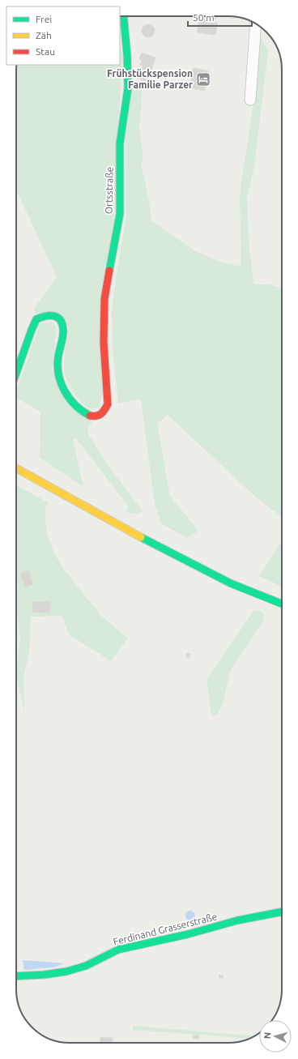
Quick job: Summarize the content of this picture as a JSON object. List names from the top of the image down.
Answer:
{
  "streets": {
    "street": ["Ortsstraße", "Ferdinand Grasserstraße"]
  },
  "places": {
    "hotel": ["Frühstückspension Familie Parzer"]
  },
  "legend": ["Frei", "Zäh", "Stau"],
  "scale_bar": "50 m",
  "north": "left"
}
